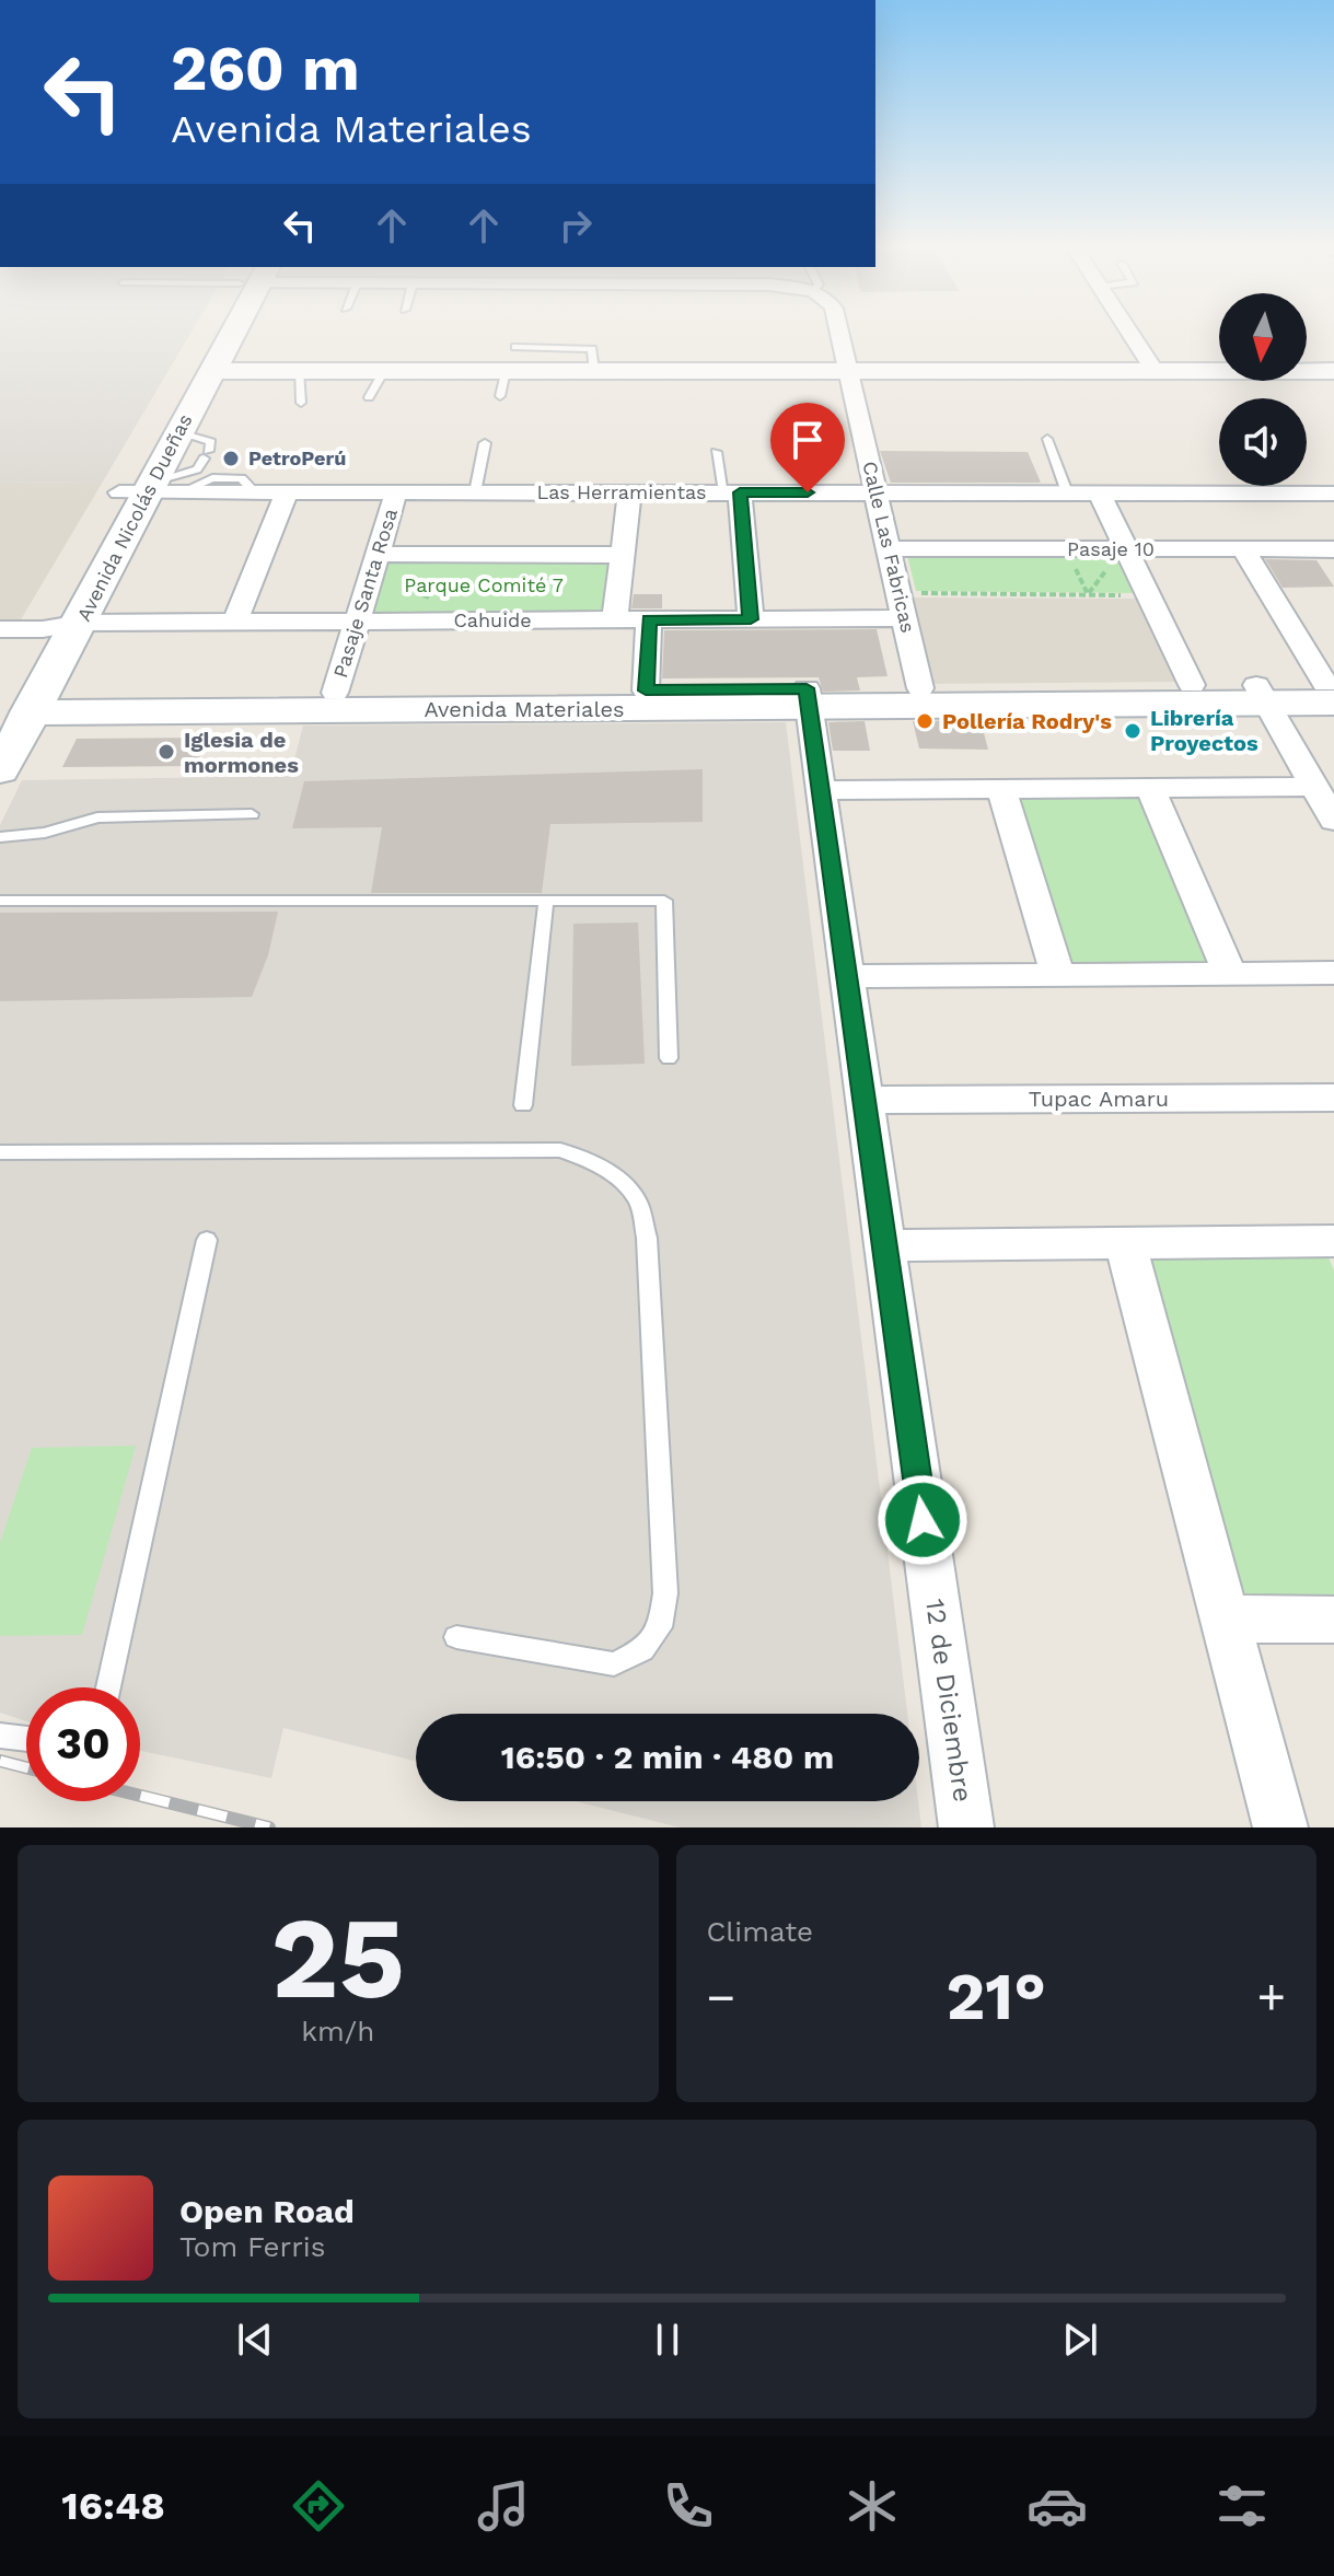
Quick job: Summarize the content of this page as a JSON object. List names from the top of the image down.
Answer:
{
  "streets": {
    "street": [
      "Las Herramientas",
      "Avenida Nicolás Dueñas",
      "Calle Las Fabricas",
      "Pasaje 10",
      "Pasaje Santa Rosa",
      "Cahuide",
      "Avenida Materiales",
      "Tupac Amaru",
      "12 de Diciembre"
    ]
  },
  "crossings": [
    ["Las Herramientas", "Avenida Nicolás Dueñas"],
    ["Las Herramientas", "Calle Las Fabricas"],
    ["Las Herramientas", "Pasaje Santa Rosa"],
    ["Avenida Nicolás Dueñas", "Cahuide"],
    ["Avenida Nicolás Dueñas", "Avenida Materiales"],
    ["Calle Las Fabricas", "Pasaje 10"],
    ["Calle Las Fabricas", "Cahuide"],
    ["Calle Las Fabricas", "Avenida Materiales"],
    ["Pasaje Santa Rosa", "Cahuide"],
    ["Pasaje Santa Rosa", "Avenida Materiales"],
    ["Avenida Materiales", "12 de Diciembre"],
    ["Tupac Amaru", "12 de Diciembre"]
  ],
  "parks": ["Parque Comité 7"],
  "places": [
    "PetroPerú",
    "Pollería Rodry's",
    "Librería Proyectos",
    "Iglesia de mormones"
  ],
  "north": "bottom",
  "page": {
    "turn": ["260 m", "Avenida Materiales"],
    "limit": "30",
    "trip": "16:50 · 2 min · 480 m",
    "tile": [
      ["25", "km/h"],
      "Climate"
    ],
    "heat": ["−", "21°", "+"],
    "song": ["Open Road", "Tom Ferris"],
    "tabs": "16:48"
  }
}
